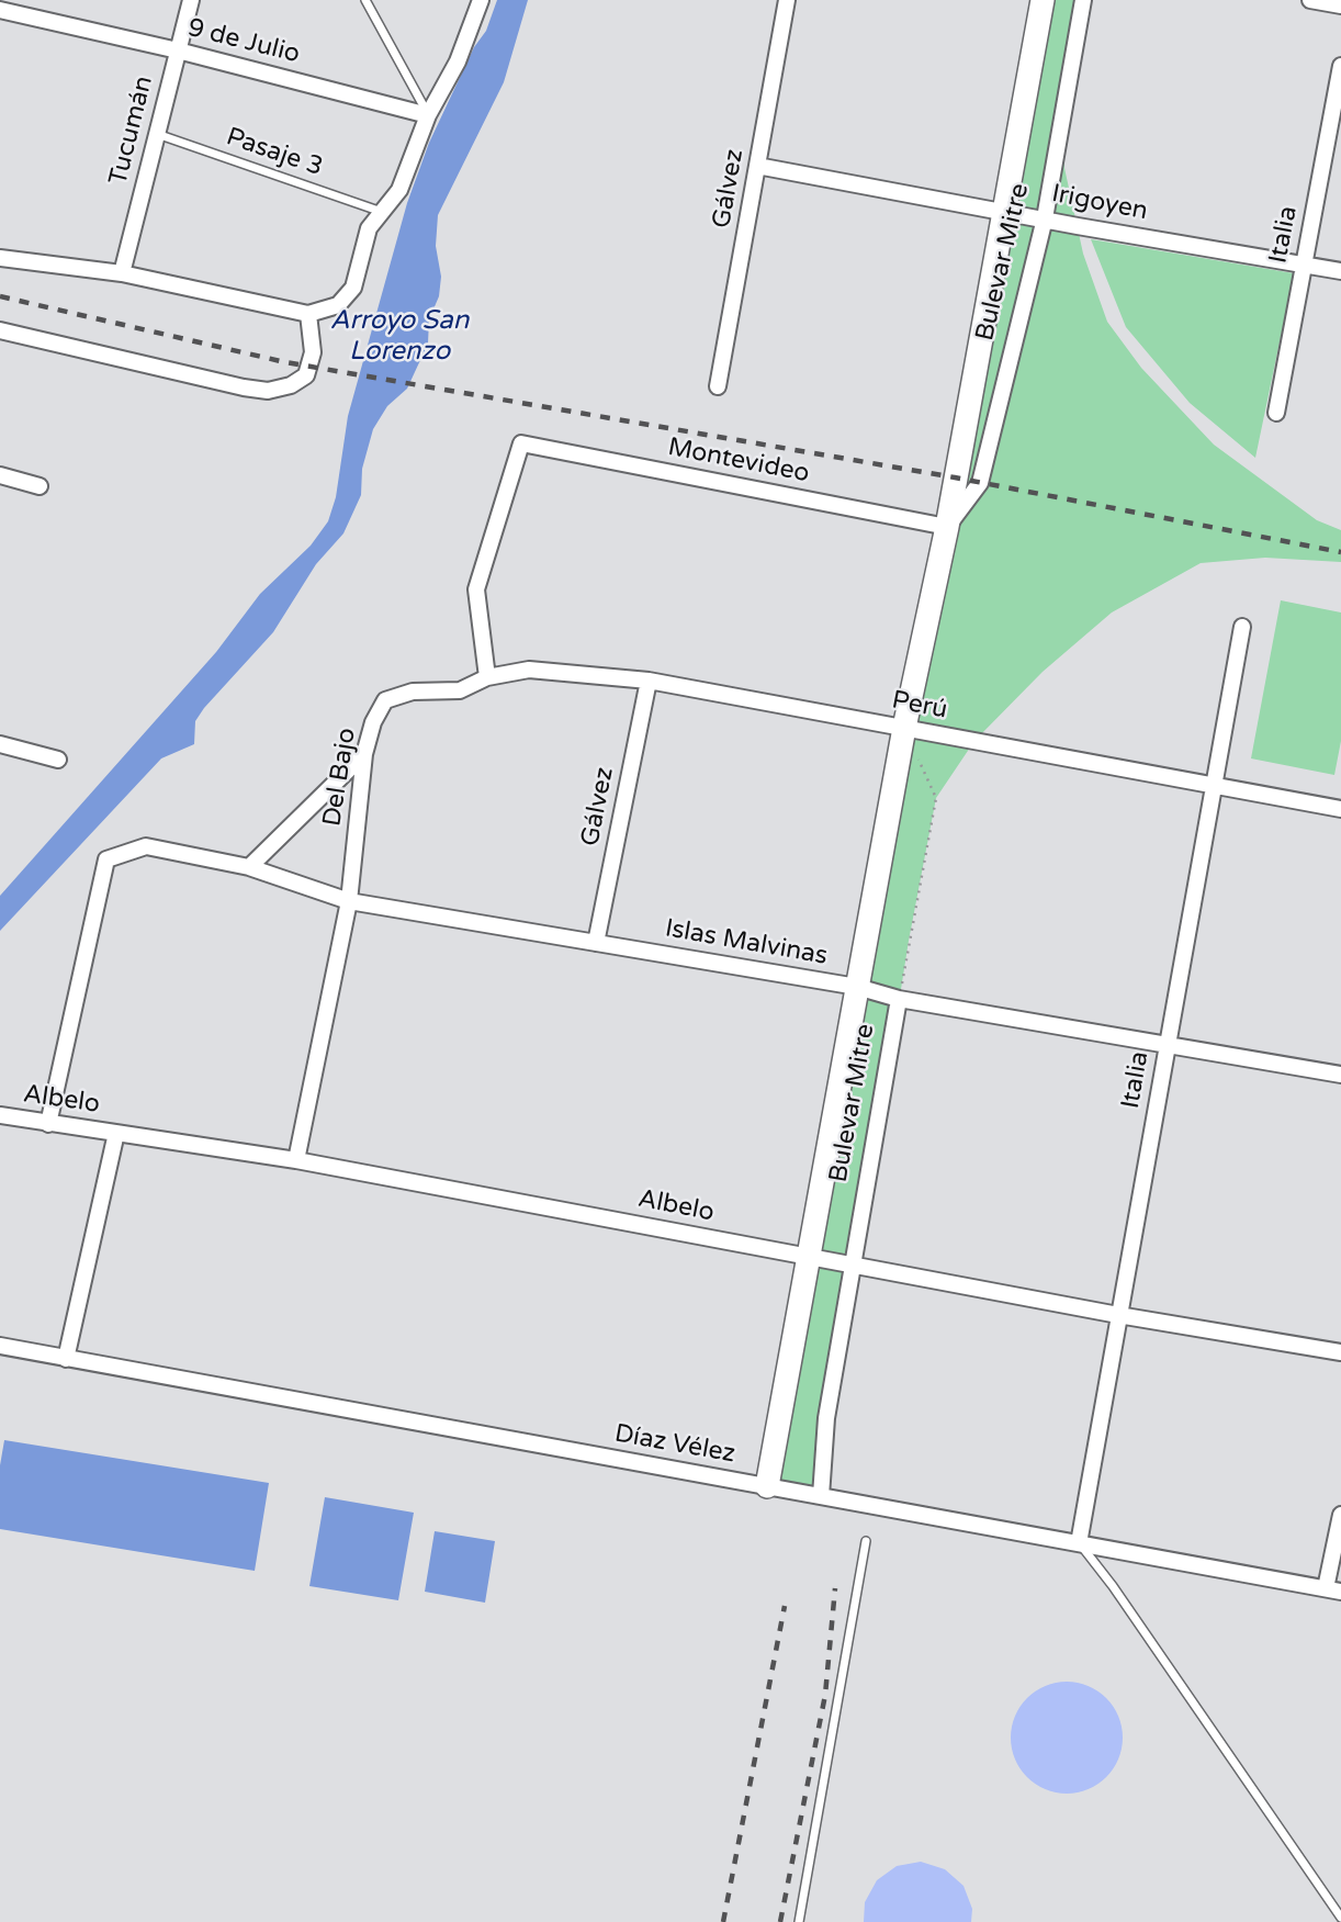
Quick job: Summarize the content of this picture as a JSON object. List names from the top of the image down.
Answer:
{
  "streets": {
    "street": [
      "9 de Julio",
      "Tucumán",
      "Gálvez",
      "Irigoyen",
      "Italia",
      "Bulevar Mitre",
      "Montevideo",
      "Perú",
      "Del Bajo",
      "Islas Malvinas",
      "Albelo",
      "Díaz Vélez"
    ],
    "lane": ["Pasaje 3"]
  },
  "crossings": [
    ["9 de Julio", "Tucumán"],
    ["Tucumán", "Pasaje 3"],
    ["Gálvez", "Irigoyen"],
    ["Gálvez", "Perú"],
    ["Gálvez", "Islas Malvinas"],
    ["Irigoyen", "Italia"],
    ["Irigoyen", "Bulevar Mitre"],
    ["Italia", "Perú"],
    ["Italia", "Islas Malvinas"],
    ["Italia", "Albelo"],
    ["Italia", "Díaz Vélez"],
    ["Bulevar Mitre", "Montevideo"],
    ["Bulevar Mitre", "Perú"],
    ["Bulevar Mitre", "Islas Malvinas"],
    ["Bulevar Mitre", "Albelo"],
    ["Bulevar Mitre", "Díaz Vélez"],
    ["Montevideo", "Perú"],
    ["Montevideo", "Del Bajo"],
    ["Perú", "Del Bajo"],
    ["Del Bajo", "Islas Malvinas"],
    ["Del Bajo", "Albelo"],
    ["Islas Malvinas", "Albelo"]
  ],
  "water": ["Arroyo San Lorenzo"]
}
